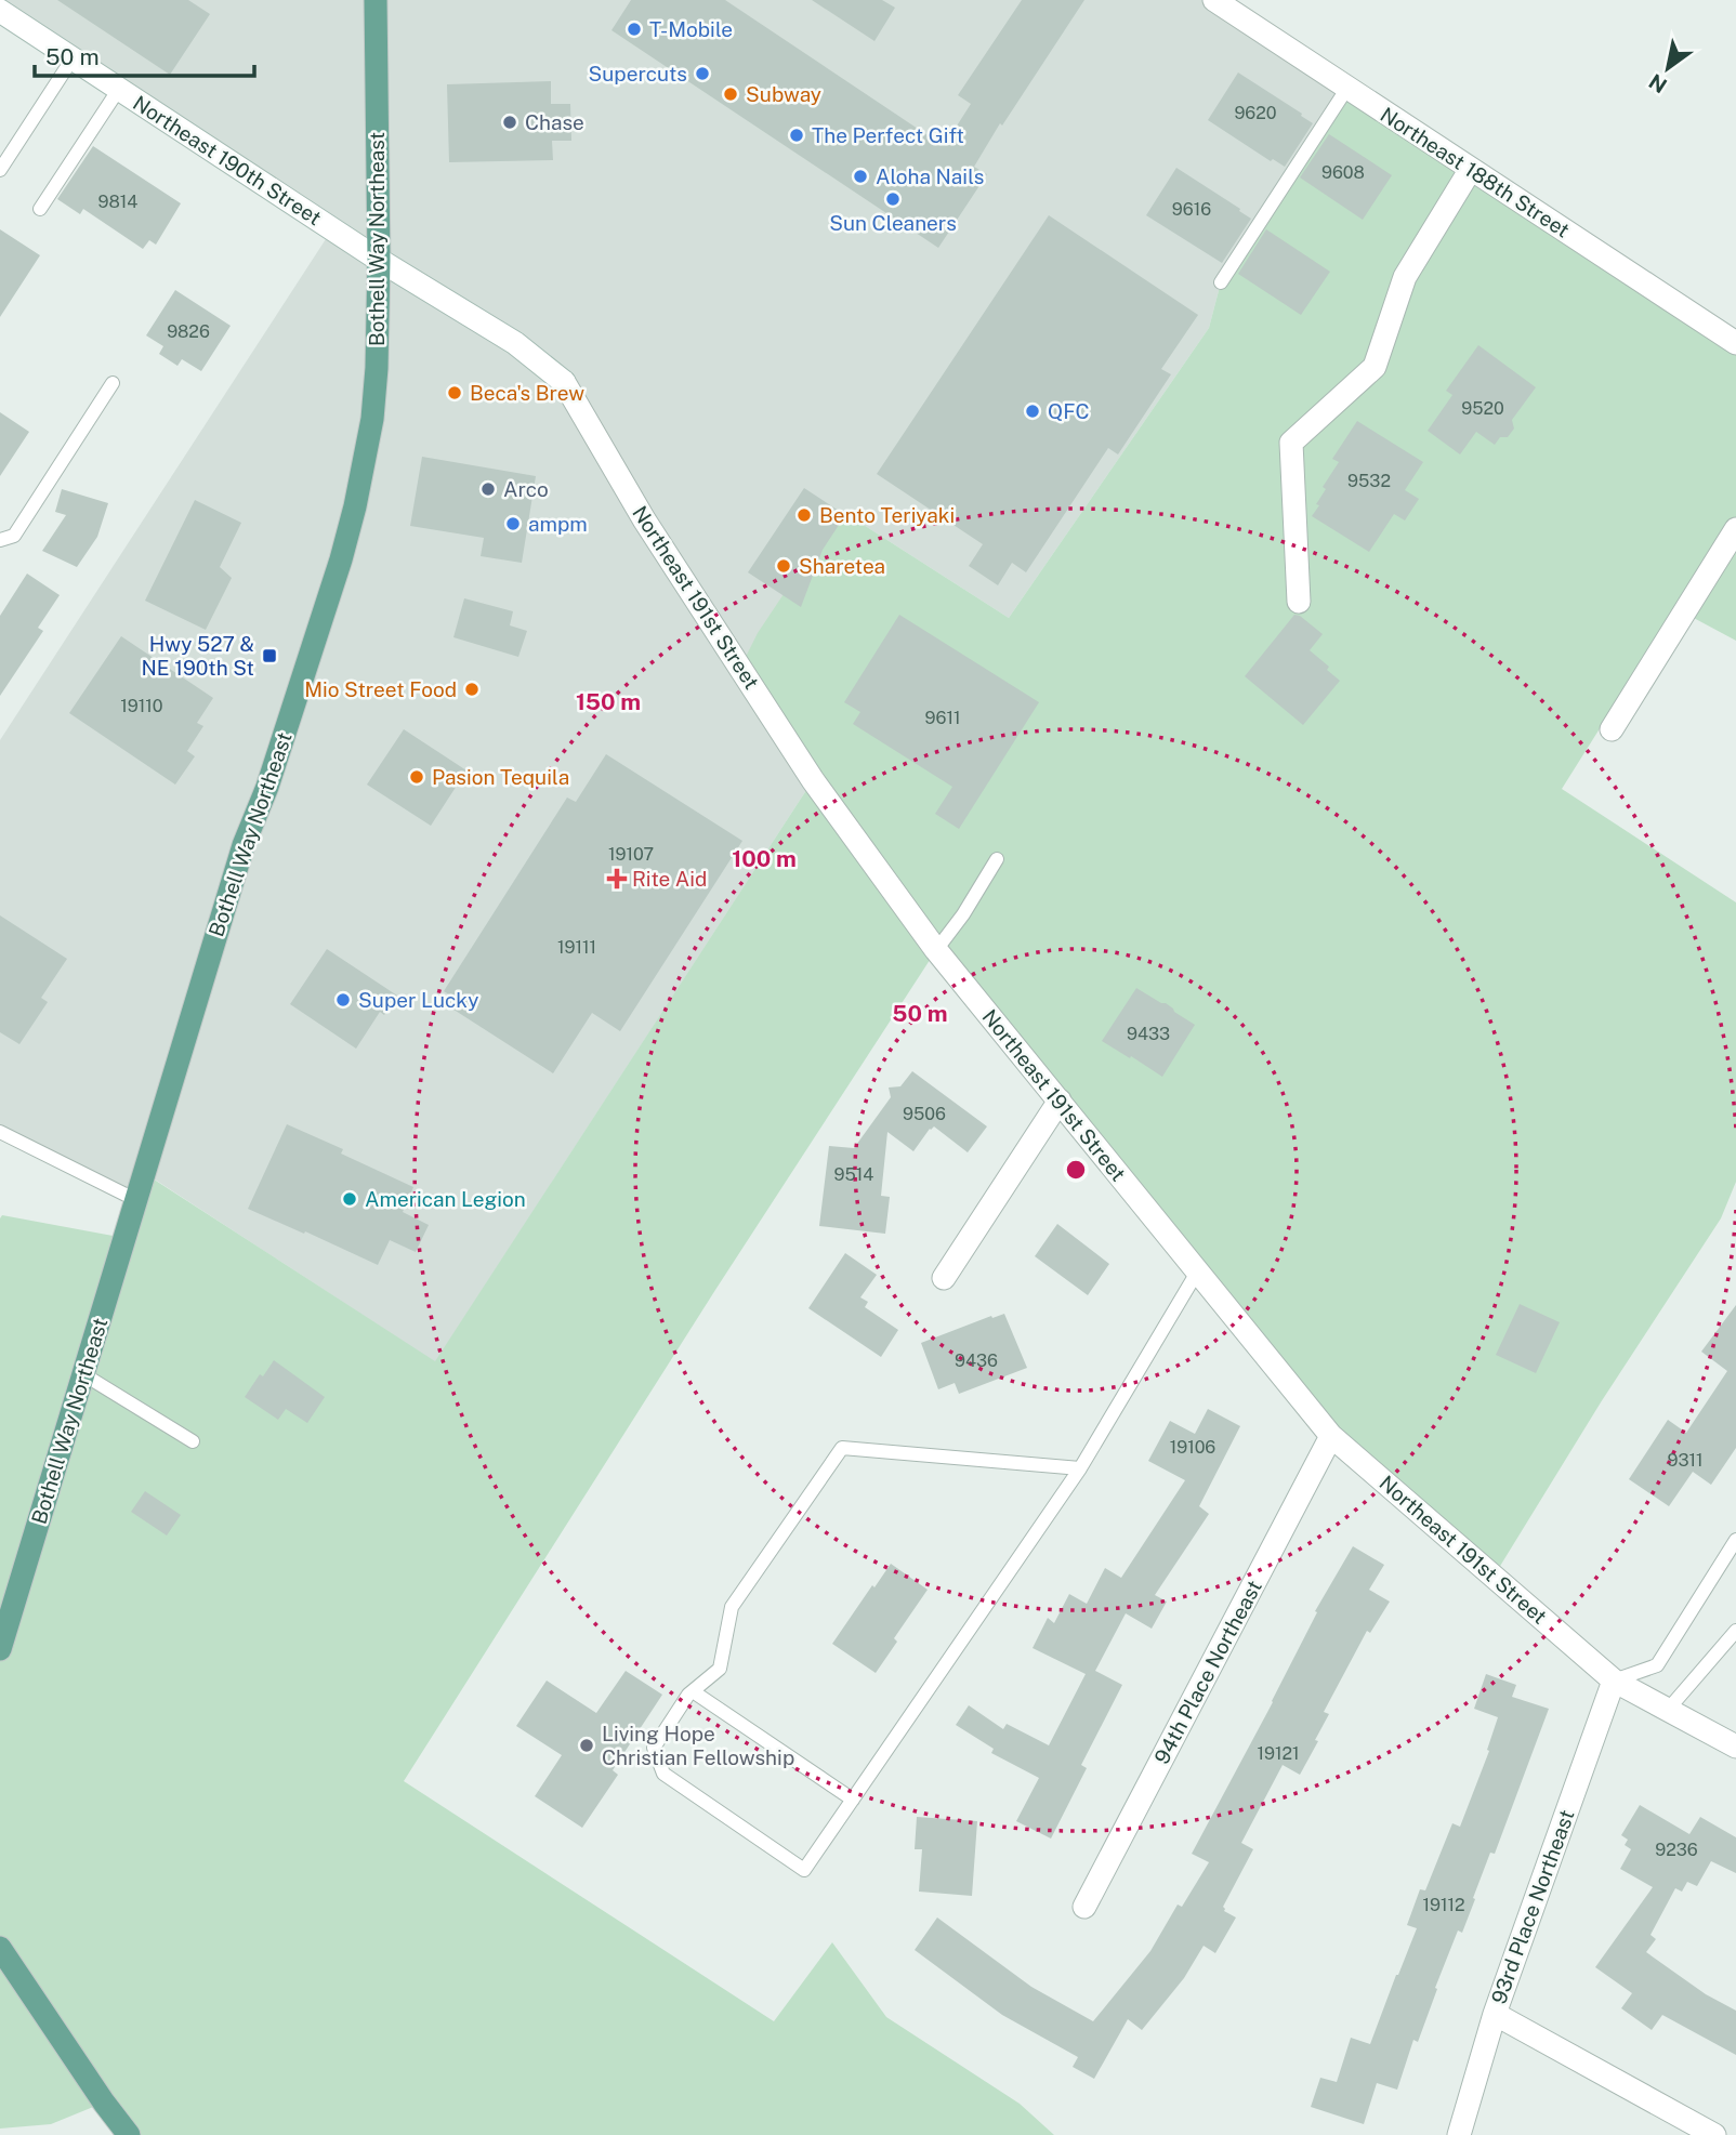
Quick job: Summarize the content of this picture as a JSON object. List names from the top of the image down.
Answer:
{
  "streets": {
    "main road": ["Bothell Way Northeast"],
    "street": [
      "Northeast 190th Street",
      "Northeast 188th Street",
      "Northeast 191st Street",
      "94th Place Northeast",
      "93rd Place Northeast"
    ]
  },
  "crossings": [
    ["Northeast 190th Street", "Bothell Way Northeast"],
    ["Northeast 190th Street", "Northeast 191st Street"],
    ["Bothell Way Northeast", "Northeast 191st Street"],
    ["Northeast 191st Street", "94th Place Northeast"],
    ["Northeast 191st Street", "93rd Place Northeast"]
  ],
  "places": {
    "other": [
      "T-Mobile",
      "Supercuts",
      "Subway",
      "Chase",
      "The Perfect Gift",
      "Aloha Nails",
      "Sun Cleaners",
      "Beca's Brew",
      "QFC",
      "Arco",
      "Bento Teriyaki",
      "ampm",
      "Sharetea",
      "Mio Street Food",
      "Pasion Tequila",
      "Super Lucky",
      "American Legion",
      "Living Hope Christian Fellowship"
    ],
    "transit": ["Hwy 527 & NE 190th St"],
    "health": ["Rite Aid"]
  },
  "house_numbers": [
    "9620",
    "9608",
    "9814",
    "9616",
    "9826",
    "9520",
    "9532",
    "19110",
    "9611",
    "19107",
    "19111",
    "9433",
    "9506",
    "9514",
    "9436",
    "19106",
    "9311",
    "19121",
    "9236",
    "19112"
  ],
  "scale_bar": "50 m",
  "north": "bottom left",
  "rings": ["150 m", "100 m", "50 m"]
}
